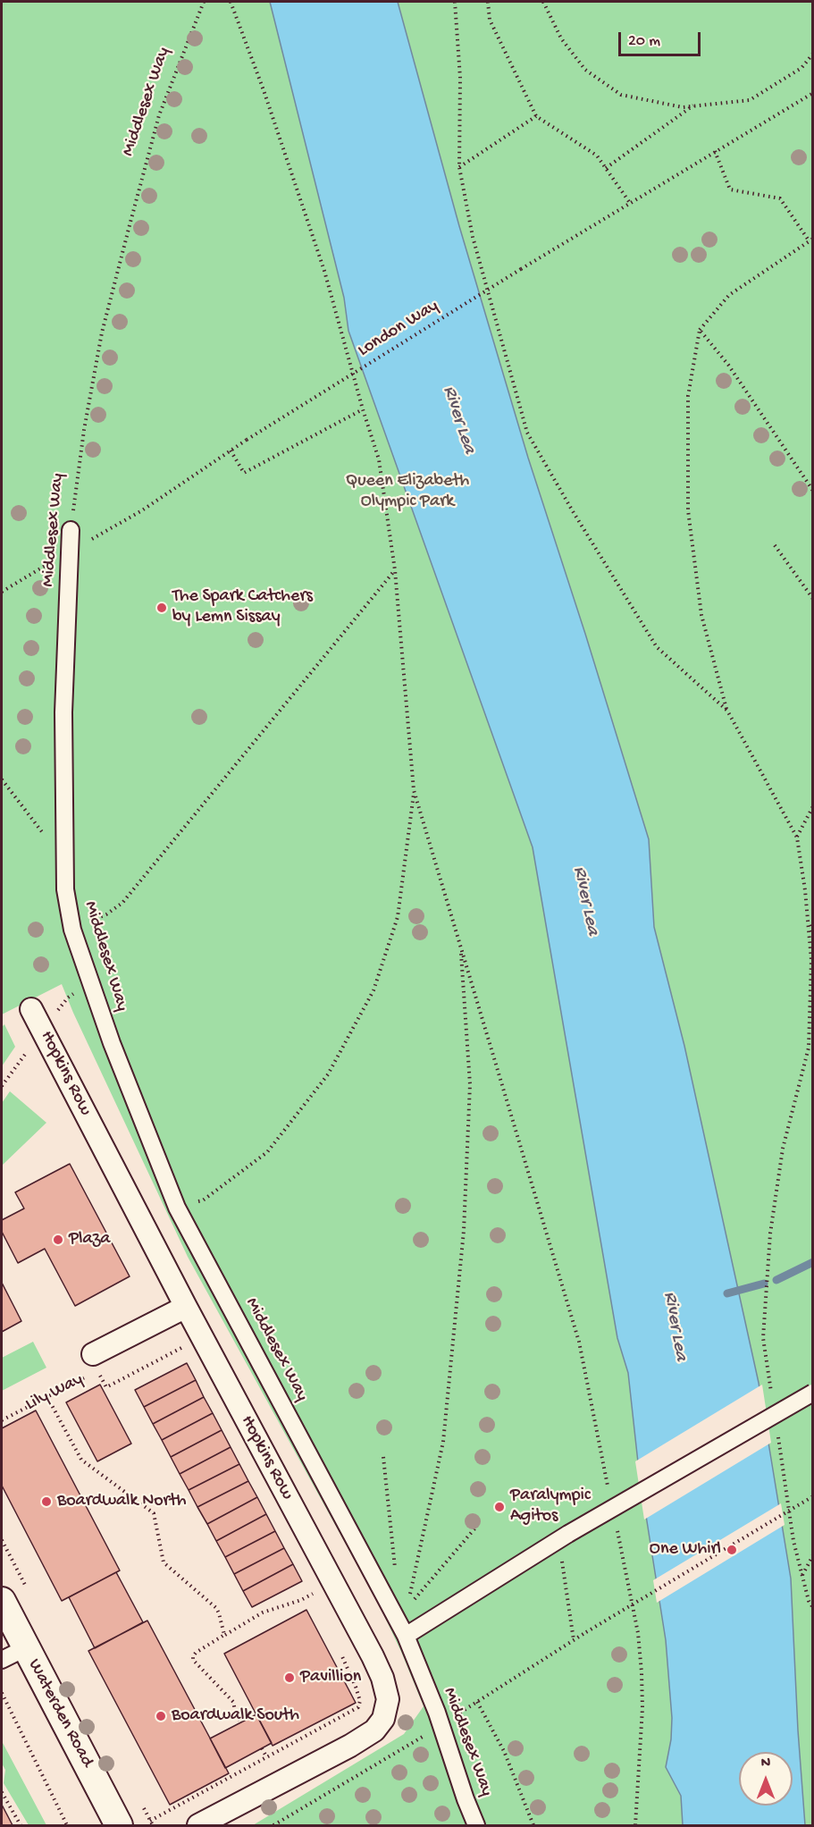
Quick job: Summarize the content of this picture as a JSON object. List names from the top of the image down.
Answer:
{
  "streets": {
    "street": [
      "Middlesex Way",
      "Hopkins Row",
      "Lily Way",
      "Waterden Road"
    ],
    "path": ["London Way"]
  },
  "crossings": [
    ["Middlesex Way", "London Way"],
    ["Hopkins Row", "Lily Way"]
  ],
  "water": ["River Lea"],
  "parks": ["Queen Elizabeth Olympic Park"],
  "places": [
    "The Spark Catchers by Lemn Sissay",
    "Plaza",
    "Boardwalk North",
    "Paralympic Agitos",
    "One Whirl",
    "Pavillion",
    "Boardwalk South"
  ],
  "scale_bar": "20 m",
  "north": "top"
}
